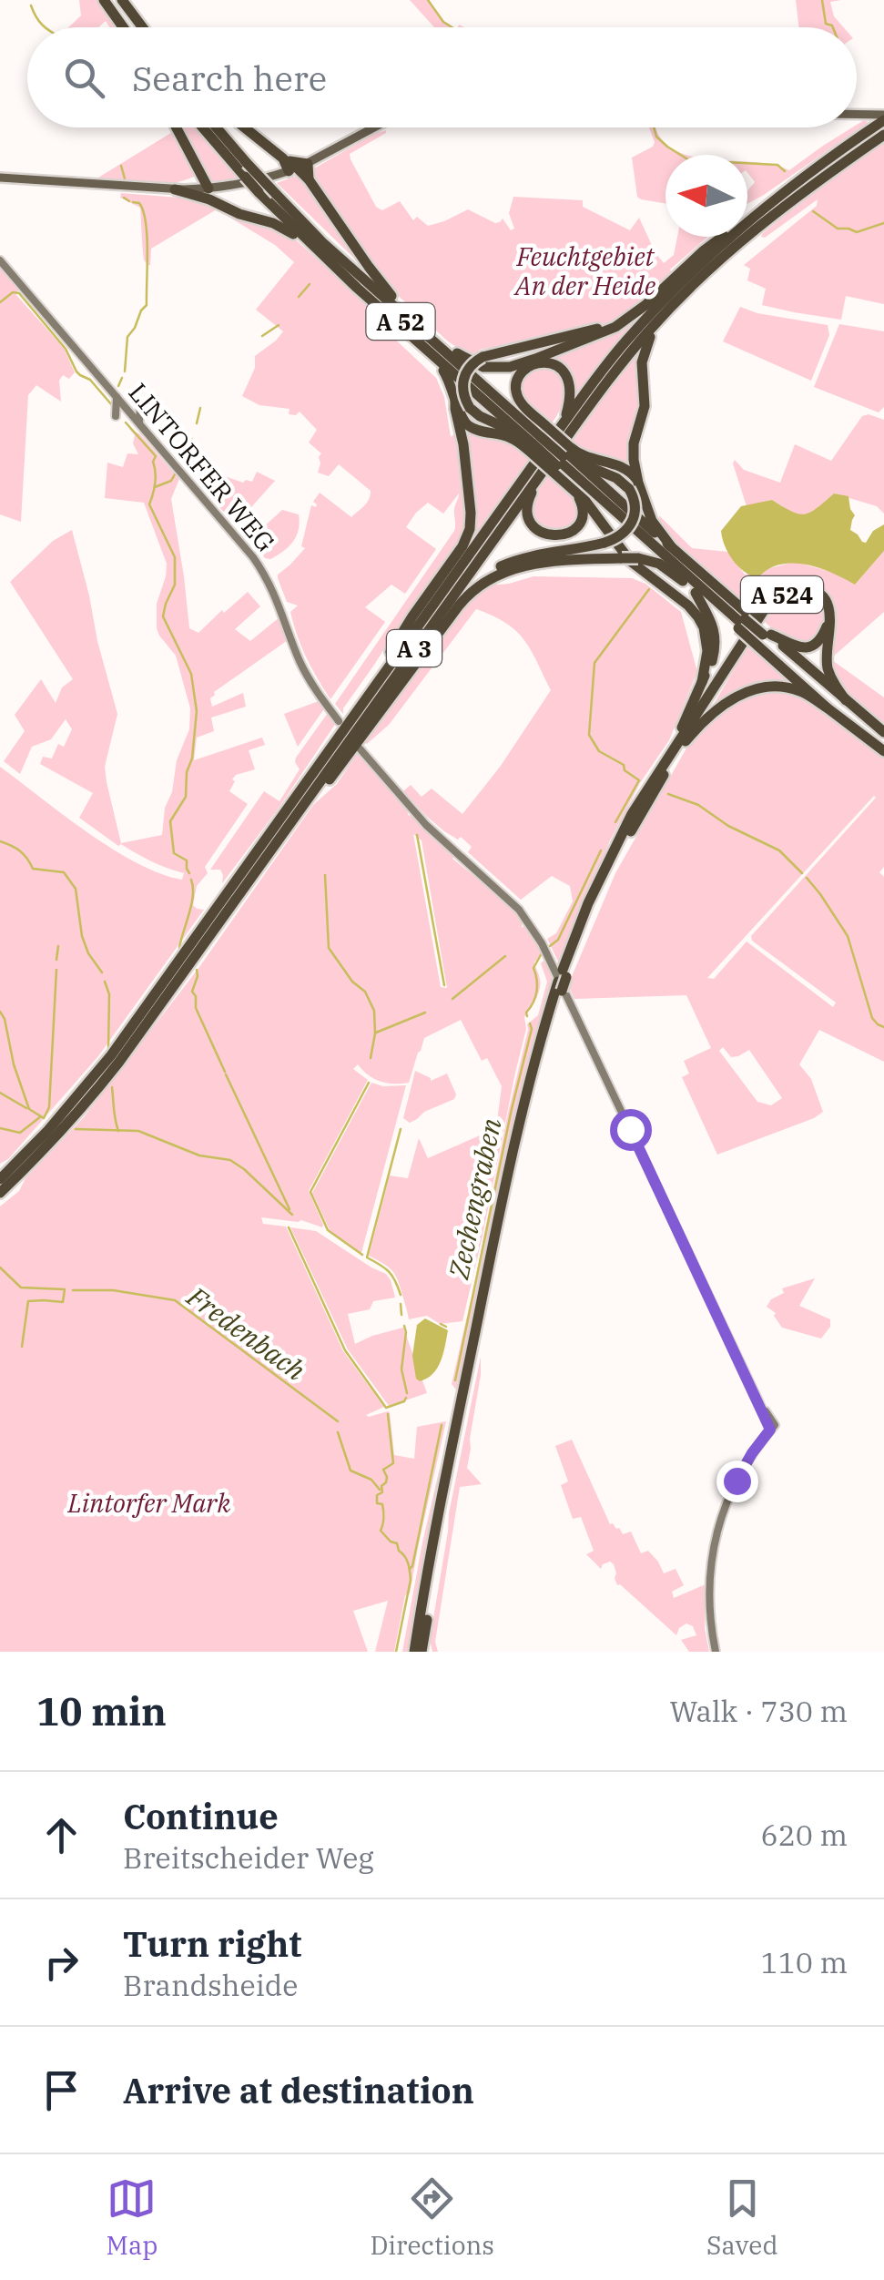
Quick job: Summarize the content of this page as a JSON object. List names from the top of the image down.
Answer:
{
  "streets": {
    "highway": ["A 52", "A 524", "A 3"],
    "main road": ["LINTORFER WEG"]
  },
  "crossings": [
    ["A 52", "A 524"],
    ["LINTORFER WEG", "A 3"]
  ],
  "water": ["Zechengraben", "Fredenbach"],
  "parks": ["Feuchtgebiet An der Heide", "Lintorfer Mark"],
  "north": "left",
  "page": {
    "search": "Search here",
    "heading": ["10 min", "Walk · 730 m"],
    "list": [
      ["Continue", "Breitscheider Weg", "620 m"],
      ["Turn right", "Brandsheide", "110 m"],
      "Arrive at destination"
    ],
    "nav": ["Map", "Directions", "Saved"]
  }
}
